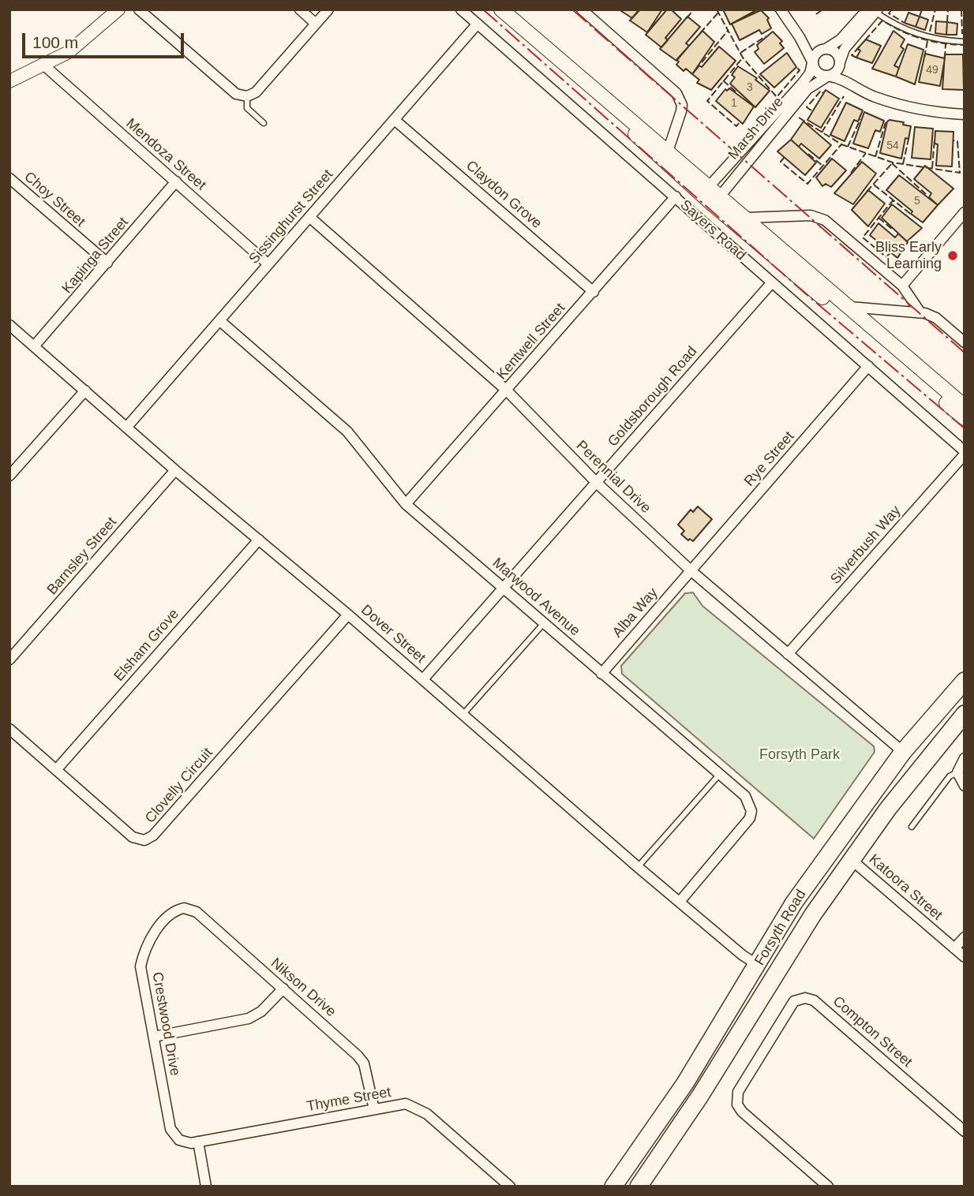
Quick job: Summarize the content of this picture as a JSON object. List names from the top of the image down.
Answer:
{
  "streets": {
    "highway": ["Forsyth Road"],
    "main road": ["Sayers Road"],
    "street": [
      "Marsh Drive",
      "Mendoza Street",
      "Claydon Grove",
      "Choy Street",
      "Sissinghurst Street",
      "Kapinga Street",
      "Kentwell Street",
      "Goldsborough Road",
      "Rye Street",
      "Perennial Drive",
      "Silverbush Way",
      "Barnsley Street",
      "Marwood Avenue",
      "Alba Way",
      "Dover Street",
      "Elsham Grove",
      "Clovelly Circuit",
      "Katoora Street",
      "Nikson Drive",
      "Crestwood Drive",
      "Compton Street",
      "Thyme Street"
    ]
  },
  "crossings": [
    ["Marsh Drive", "Sayers Road"],
    ["Mendoza Street", "Sissinghurst Street"],
    ["Mendoza Street", "Kapinga Street"],
    ["Claydon Grove", "Sissinghurst Street"],
    ["Claydon Grove", "Kentwell Street"],
    ["Choy Street", "Kapinga Street"],
    ["Sissinghurst Street", "Sayers Road"],
    ["Sissinghurst Street", "Perennial Drive"],
    ["Sissinghurst Street", "Marwood Avenue"],
    ["Sissinghurst Street", "Dover Street"],
    ["Sayers Road", "Kentwell Street"],
    ["Sayers Road", "Goldsborough Road"],
    ["Sayers Road", "Rye Street"],
    ["Sayers Road", "Silverbush Way"],
    ["Kapinga Street", "Dover Street"],
    ["Kentwell Street", "Perennial Drive"],
    ["Kentwell Street", "Marwood Avenue"],
    ["Goldsborough Road", "Perennial Drive"],
    ["Goldsborough Road", "Marwood Avenue"],
    ["Goldsborough Road", "Dover Street"],
    ["Rye Street", "Perennial Drive"],
    ["Rye Street", "Alba Way"],
    ["Perennial Drive", "Silverbush Way"],
    ["Perennial Drive", "Alba Way"],
    ["Perennial Drive", "Forsyth Road"],
    ["Barnsley Street", "Dover Street"],
    ["Marwood Avenue", "Alba Way"],
    ["Marwood Avenue", "Dover Street"],
    ["Dover Street", "Elsham Grove"],
    ["Dover Street", "Clovelly Circuit"],
    ["Dover Street", "Forsyth Road"],
    ["Elsham Grove", "Clovelly Circuit"],
    ["Katoora Street", "Forsyth Road"],
    ["Nikson Drive", "Crestwood Drive"],
    ["Nikson Drive", "Thyme Street"],
    ["Crestwood Drive", "Thyme Street"]
  ],
  "parks": ["Forsyth Park"],
  "places": ["Bliss Early Learning"],
  "house_numbers": [
    "49",
    "3",
    "1",
    "54",
    "5"
  ],
  "scale_bar": "100 m"
}
